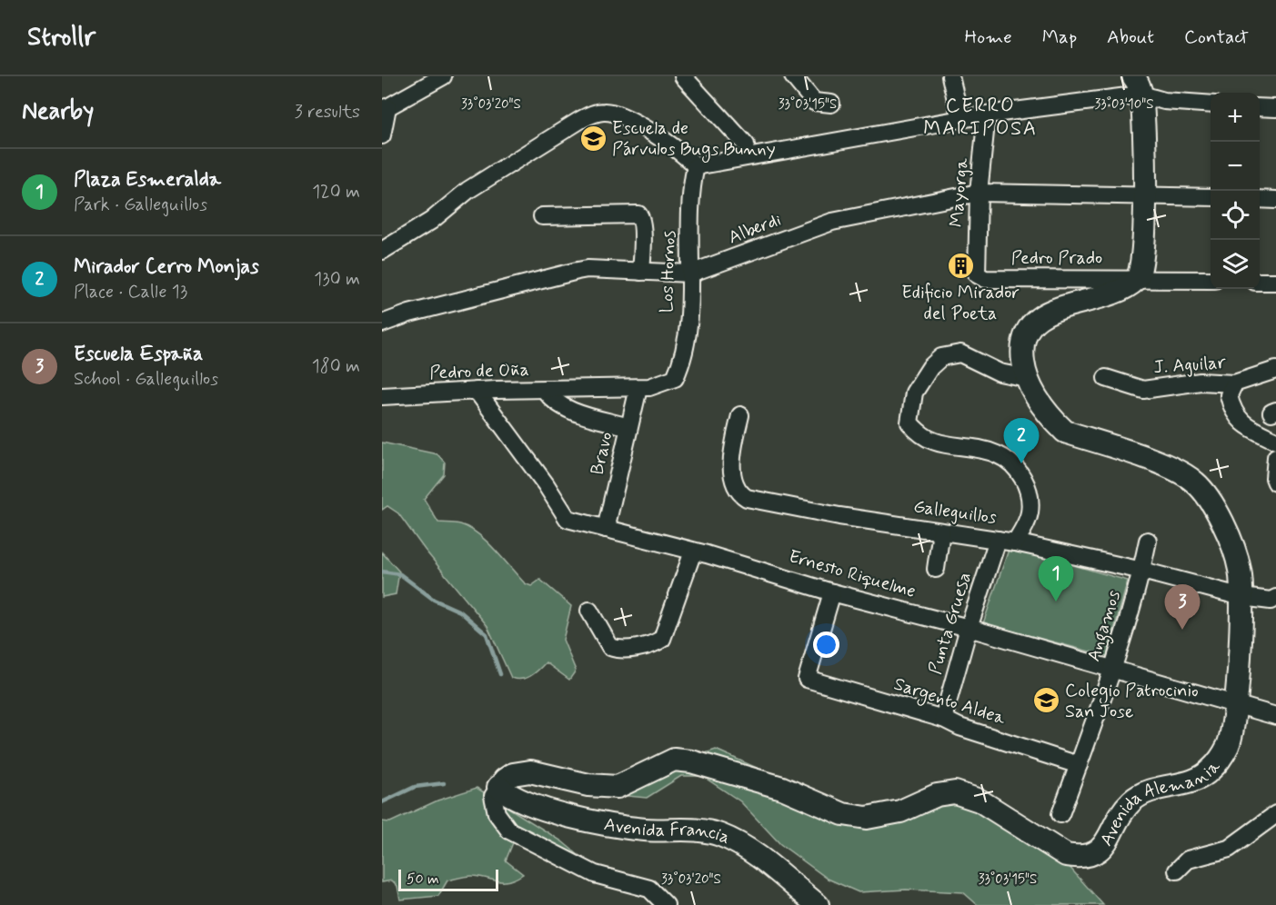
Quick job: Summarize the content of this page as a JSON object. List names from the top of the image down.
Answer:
{
  "streets": {
    "main road": ["Avenida Alemania", "Avenida Francia"],
    "street": [
      "Mayorga",
      "Alberdi",
      "Pedro Prado",
      "Los Hornos",
      "J. Aguilar",
      "Pedro de Oña",
      "Bravo",
      "Galleguillos",
      "Ernesto Riquelme",
      "Punta Gruesa",
      "Angamos",
      "Sargento Aldea"
    ]
  },
  "crossings": [
    ["Mayorga", "Alberdi"],
    ["Mayorga", "Pedro Prado"],
    ["Alberdi", "Los Hornos"],
    ["Pedro Prado", "Avenida Alemania"],
    ["Los Hornos", "Pedro de Oña"],
    ["Pedro de Oña", "Bravo"],
    ["Pedro de Oña", "Ernesto Riquelme"],
    ["Bravo", "Ernesto Riquelme"],
    ["Galleguillos", "Punta Gruesa"],
    ["Galleguillos", "Angamos"],
    ["Galleguillos", "Avenida Alemania"],
    ["Ernesto Riquelme", "Punta Gruesa"],
    ["Ernesto Riquelme", "Angamos"],
    ["Ernesto Riquelme", "Sargento Aldea"],
    ["Ernesto Riquelme", "Avenida Alemania"],
    ["Punta Gruesa", "Sargento Aldea"],
    ["Angamos", "Sargento Aldea"],
    ["Avenida Alemania", "Avenida Francia"]
  ],
  "districts": ["CERRO MARIPOSA"],
  "places": {
    "school or university": ["Escuela de Párvulos Bugs Bunny", "Colegio Patrocinio San Jose"],
    "building": ["Edificio Mirador del Poeta"]
  },
  "scale_bar": "50 m",
  "page": {
    "header": "Strollr",
    "nav": [
      "Home",
      "Map",
      "About",
      "Contact"
    ],
    "heading": ["Nearby", "3 results"],
    "map_buttons": ["+", "−"],
    "list": [
      {
        "mark": "1",
        "name": "Plaza Esmeralda",
        "note": "Park · Galleguillos",
        "value": "120 m"
      },
      {
        "mark": "2",
        "name": "Mirador Cerro Monjas",
        "note": "Place · Calle 13",
        "value": "130 m"
      },
      {
        "mark": "3",
        "name": "Escuela España",
        "note": "School · Galleguillos",
        "value": "180 m"
      }
    ],
    "pins": ["2", "1", "3"],
    "scale": "50 m"
  },
  "coordinates": ["33°03'20\"S", "33°03'15\"S", "33°03'10\"S"]
}
